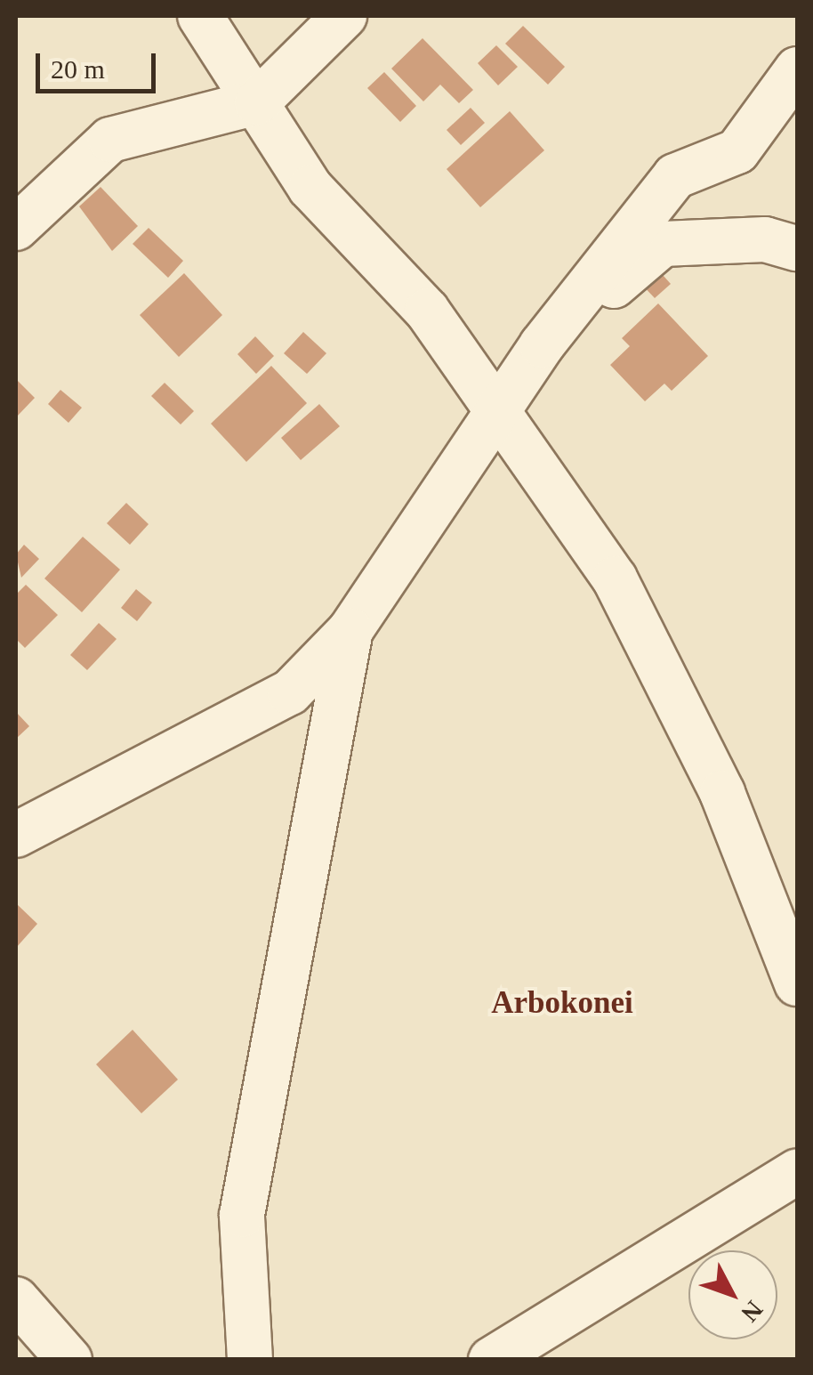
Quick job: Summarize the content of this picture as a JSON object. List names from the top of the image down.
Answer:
{
  "districts": ["Arbokonei"],
  "scale_bar": "20 m",
  "north": "bottom right"
}
